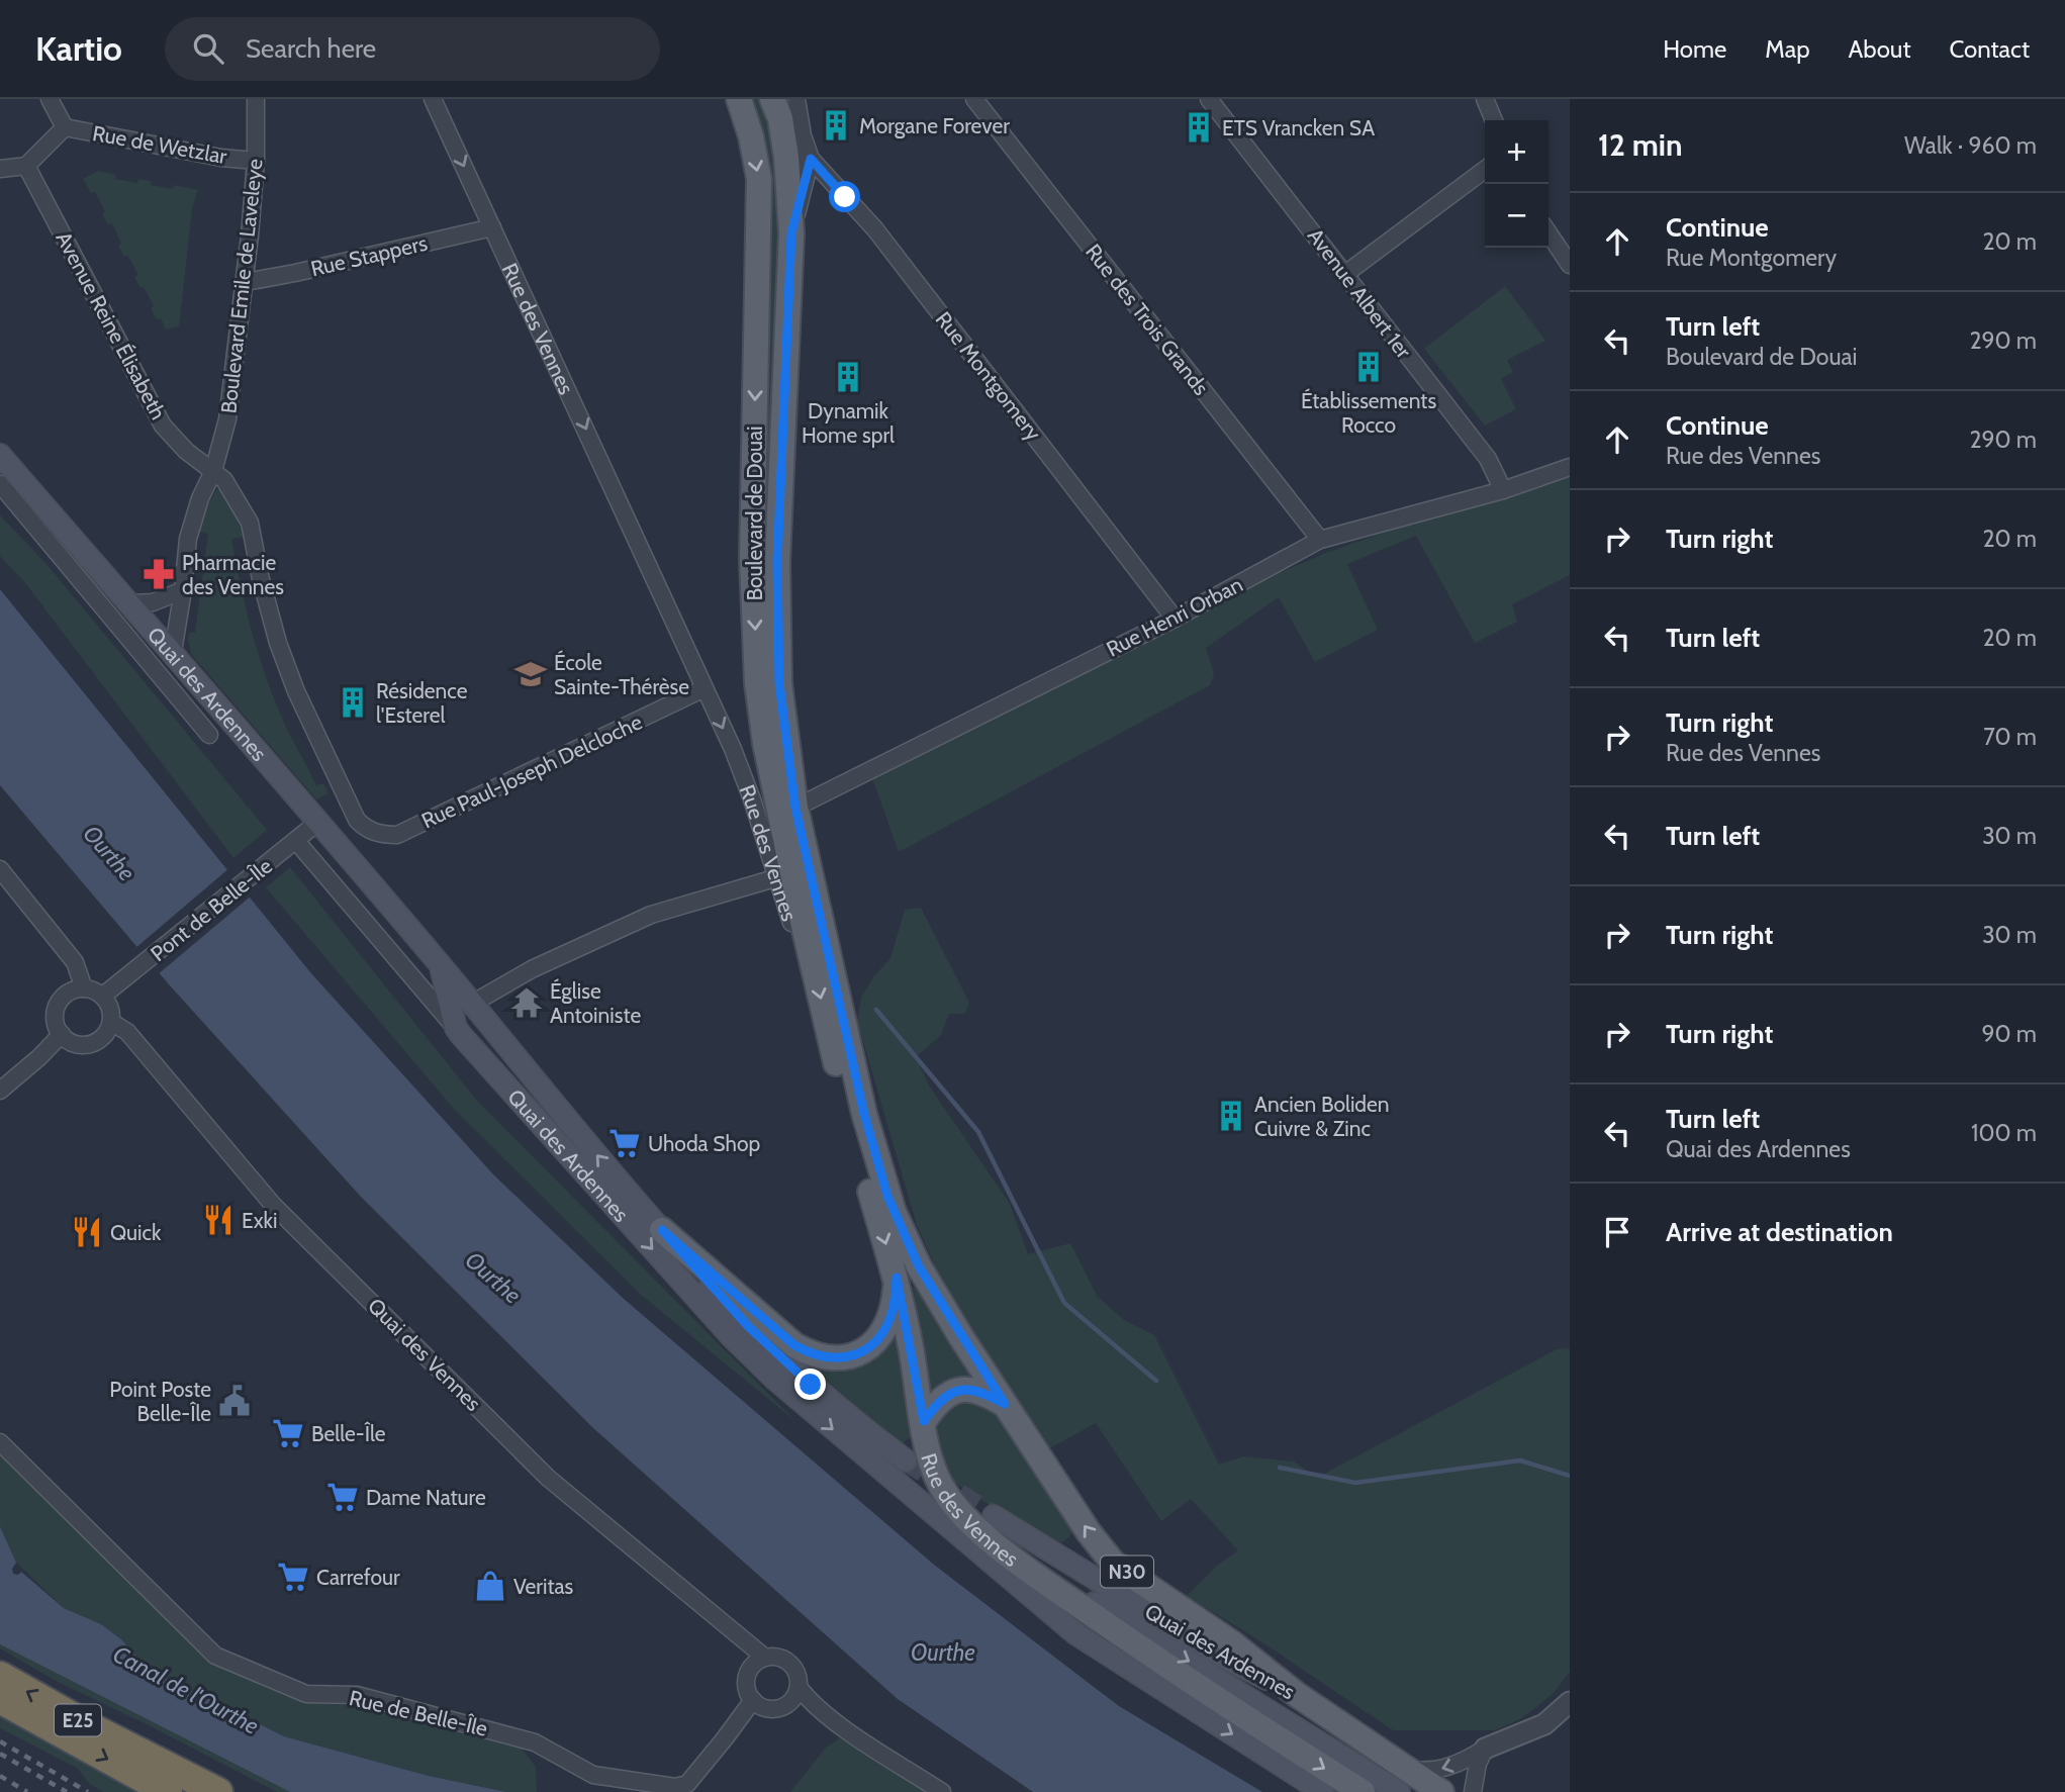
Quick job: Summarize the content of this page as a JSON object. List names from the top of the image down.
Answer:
{
  "streets": {
    "highway": ["E25"],
    "main road": [
      "Rue des Vennes",
      "Boulevard de Douai",
      "Quai des Ardennes",
      "N30"
    ],
    "street": [
      "Rue de Wetzlar",
      "Rue Stappers",
      "Boulevard Emile de Laveleye",
      "Avenue Albert 1er",
      "Rue des Trois Grands",
      "Avenue Reine Élisabeth",
      "Rue Montgomery",
      "Rue Henri Orban",
      "Rue Paul-Joseph Delcloche",
      "Pont de Belle-Île",
      "Quai des Vennes",
      "Rue de Belle-Île"
    ]
  },
  "crossings": [
    ["Rue de Wetzlar", "Boulevard Emile de Laveleye"],
    ["Rue Stappers", "Boulevard Emile de Laveleye"],
    ["Rue Stappers", "Rue des Vennes"],
    ["Boulevard Emile de Laveleye", "Avenue Reine Élisabeth"],
    ["Boulevard Emile de Laveleye", "Quai des Ardennes"],
    ["Boulevard Emile de Laveleye", "Rue Paul-Joseph Delcloche"],
    ["Avenue Albert 1er", "Rue Henri Orban"],
    ["Rue des Trois Grands", "Rue Henri Orban"],
    ["Avenue Reine Élisabeth", "Rue Paul-Joseph Delcloche"],
    ["Rue des Vennes", "Boulevard de Douai"],
    ["Rue des Vennes", "Rue Henri Orban"],
    ["Rue des Vennes", "Quai des Ardennes"],
    ["Rue des Vennes", "Rue Paul-Joseph Delcloche"],
    ["Rue Montgomery", "Boulevard de Douai"],
    ["Rue Montgomery", "Rue Henri Orban"],
    ["Boulevard de Douai", "Rue Henri Orban"],
    ["Quai des Ardennes", "Pont de Belle-Île"],
    ["Pont de Belle-Île", "Quai des Vennes"],
    ["Quai des Vennes", "Rue de Belle-Île"]
  ],
  "water": ["Ourthe", "Canal de l'Ourthe"],
  "places": {
    "building": [
      "Morgane Forever",
      "ETS Vrancken SA",
      "Établissements Rocco",
      "Dynamik Home sprl",
      "Résidence l'Esterel",
      "Ancien Boliden Cuivre & Zinc"
    ],
    "pharmacy": ["Pharmacie des Vennes"],
    "school or university": ["École Sainte-Thérèse"],
    "temple": ["Église Antoiniste"],
    "supermarket": [
      "Uhoda Shop",
      "Belle-Île",
      "Dame Nature",
      "Carrefour"
    ],
    "restaurant": ["Exki", "Quick"],
    "public building": ["Point Poste Belle-Île"],
    "shop": ["Veritas"]
  },
  "page": {
    "header": "Kartio",
    "search": "Search here",
    "nav": [
      "Home",
      "Map",
      "About",
      "Contact"
    ],
    "heading": ["12 min", "Walk · 960 m"],
    "map_buttons": ["+", "−"],
    "list": [
      ["Continue", "Rue Montgomery", "20 m"],
      ["Turn left", "Boulevard de Douai", "290 m"],
      ["Continue", "Rue des Vennes", "290 m"],
      ["Turn right", "20 m"],
      ["Turn left", "20 m"],
      ["Turn right", "Rue des Vennes", "70 m"],
      ["Turn left", "30 m"],
      ["Turn right", "30 m"],
      ["Turn right", "90 m"],
      ["Turn left", "Quai des Ardennes", "100 m"],
      "Arrive at destination"
    ]
  }
}
